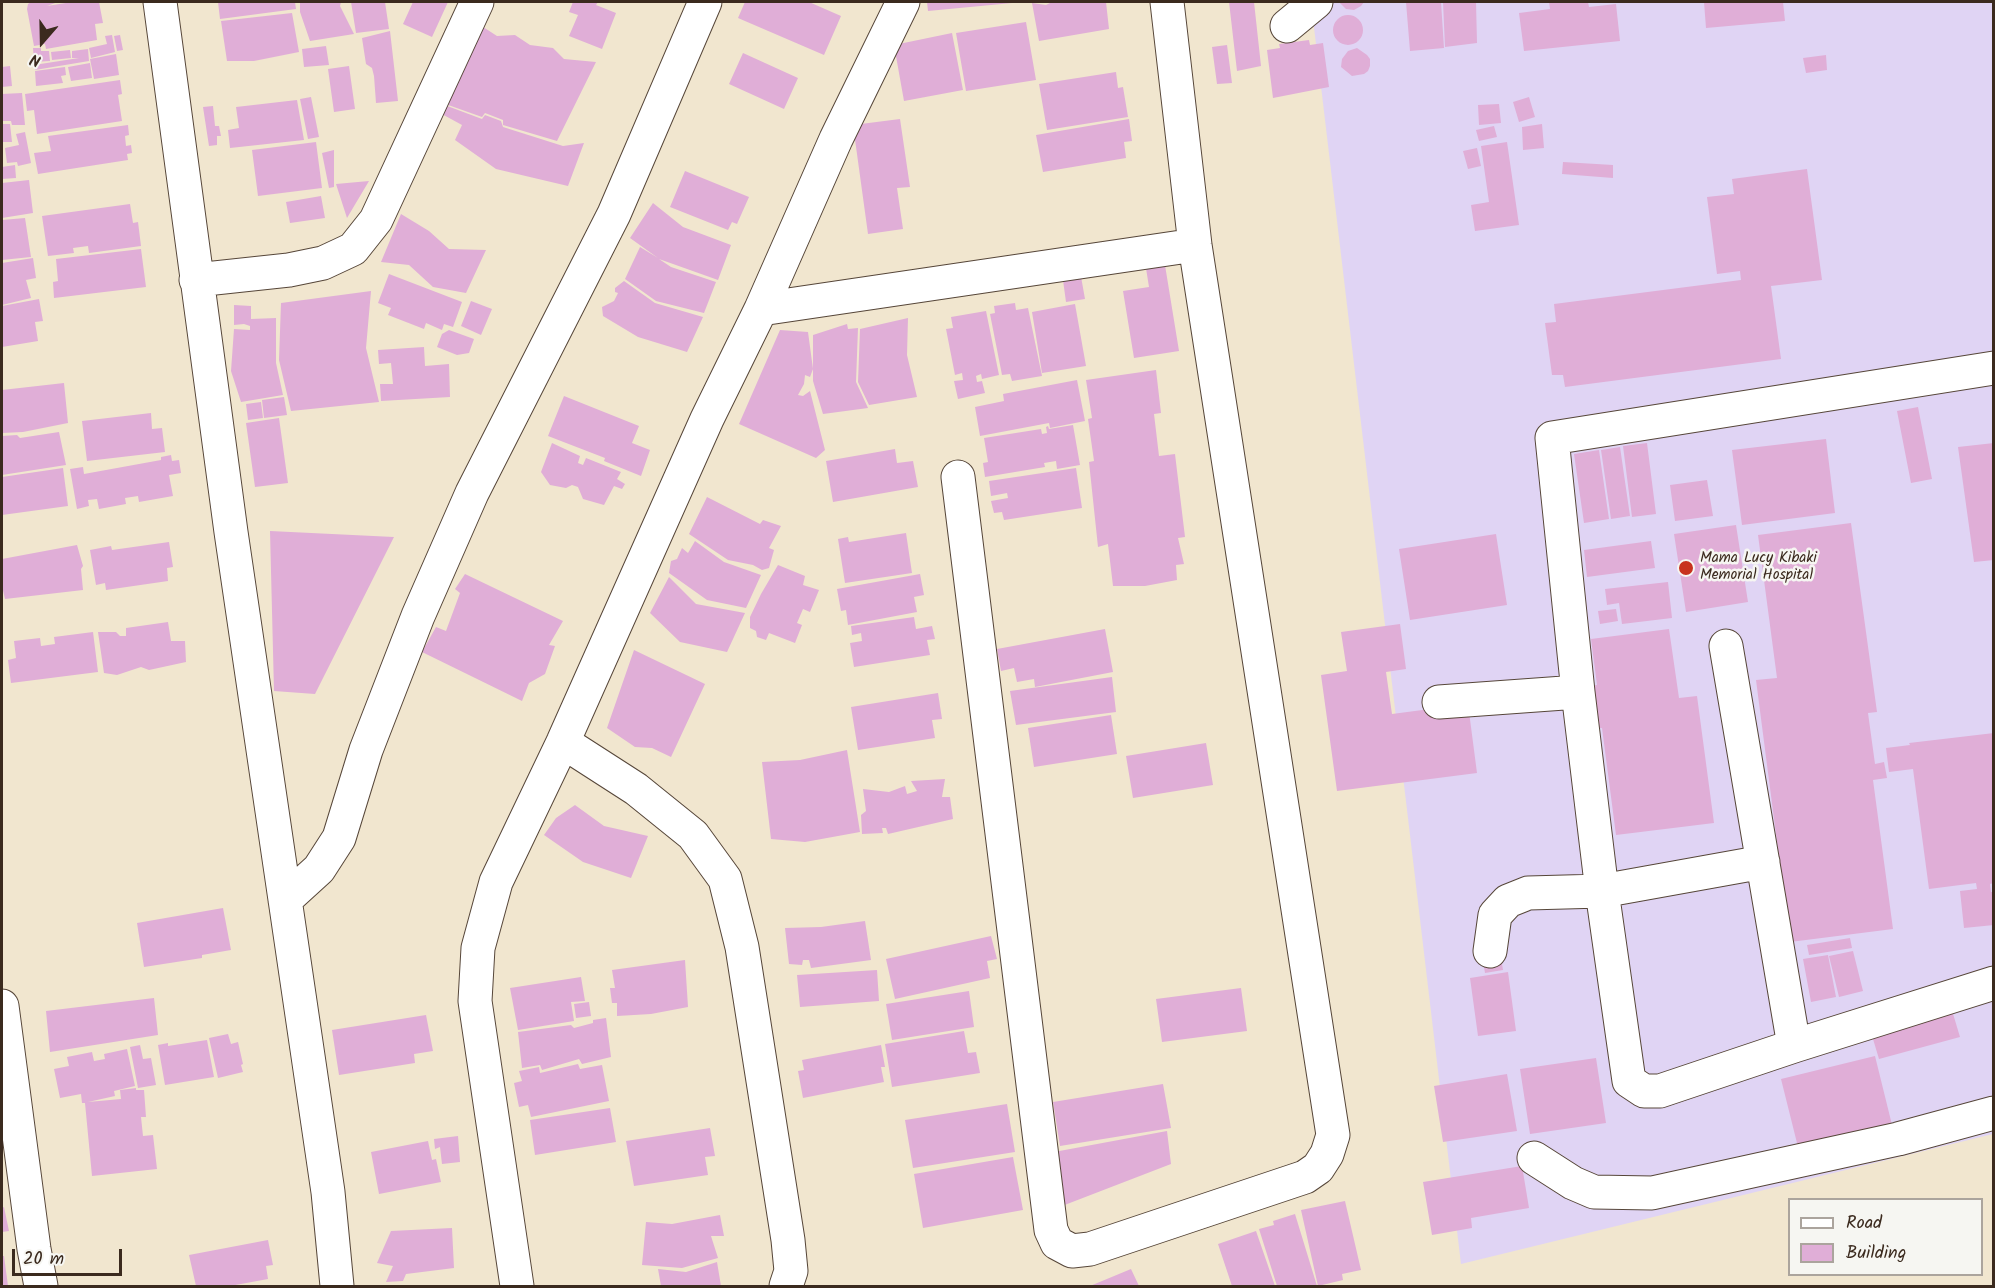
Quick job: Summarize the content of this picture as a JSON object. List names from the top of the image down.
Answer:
{
  "places": ["Mama Lucy Kibaki Memorial Hospital"],
  "legend": ["Road", "Building"],
  "scale_bar": "20 m",
  "north": "bottom"
}
